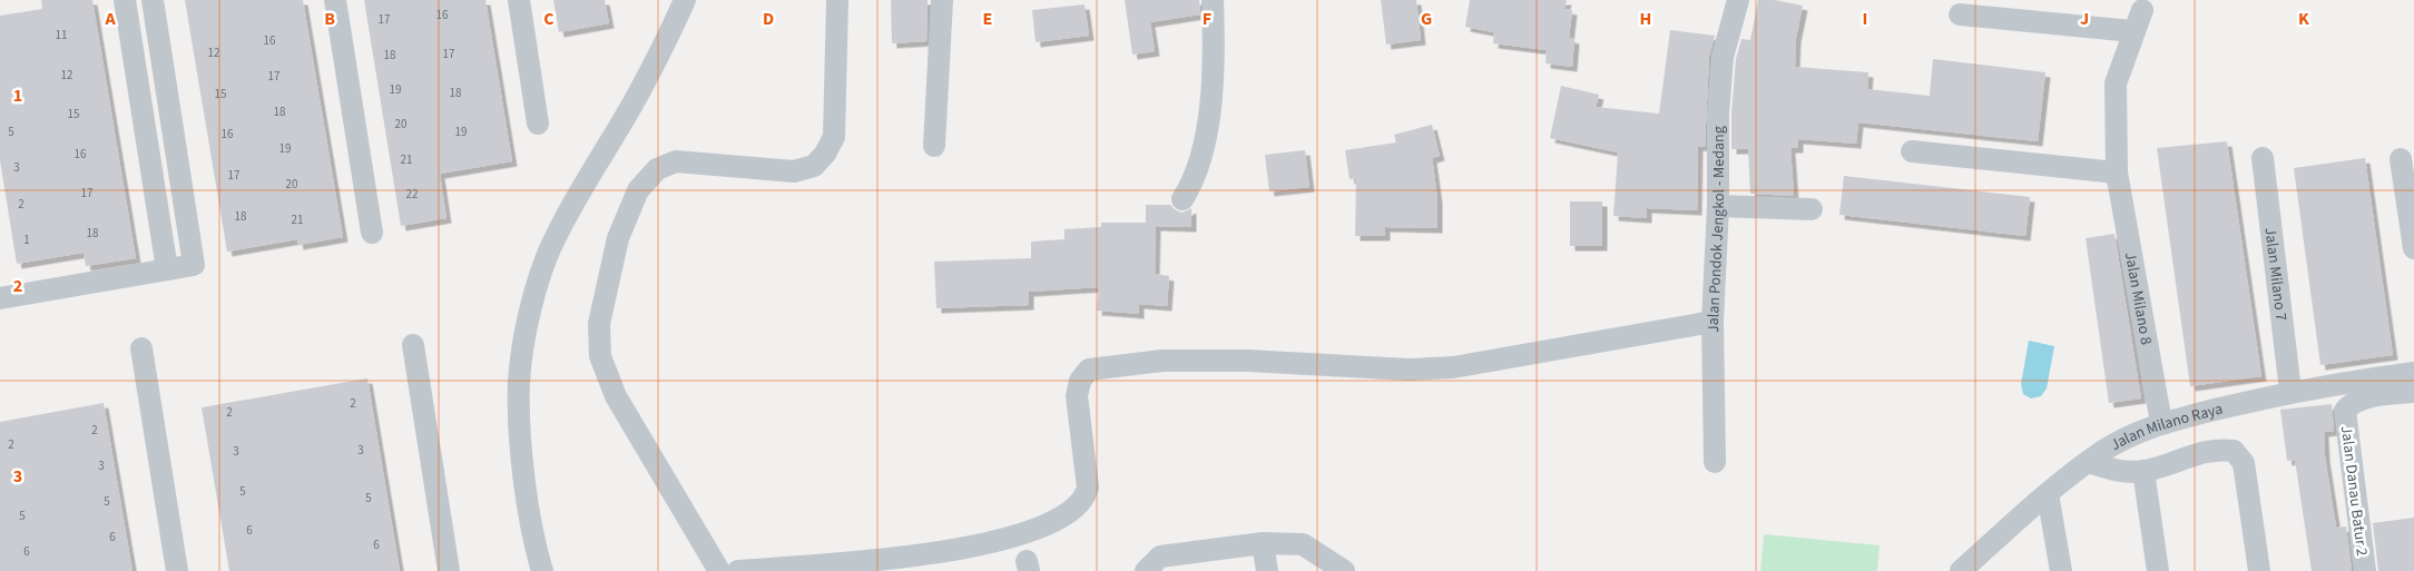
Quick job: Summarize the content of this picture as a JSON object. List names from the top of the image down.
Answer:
{
  "streets": {
    "street": [
      "Jalan Pondok Jengkol - Medang",
      "Jalan Milano 7",
      "Jalan Milano 8",
      "Jalan Milano Raya",
      "Jalan Danau Batur 2"
    ]
  },
  "crossings": [
    ["Jalan Milano 7", "Jalan Milano Raya"],
    ["Jalan Milano 8", "Jalan Milano Raya"]
  ],
  "house_numbers": [
    "16",
    "17",
    "11",
    "16",
    "12",
    "17",
    "18",
    "12",
    "17",
    "19",
    "18",
    "15",
    "18",
    "15",
    "20",
    "5",
    "19",
    "16",
    "19",
    "16",
    "21",
    "3",
    "17",
    "20",
    "17",
    "22",
    "2",
    "18",
    "21",
    "18",
    "1",
    "2",
    "2",
    "2",
    "2",
    "3",
    "3",
    "3",
    "5",
    "5",
    "5",
    "5",
    "6",
    "6",
    "6",
    "6"
  ],
  "grid": {
    "columns": [
      "A",
      "B",
      "C",
      "D",
      "E",
      "F",
      "G",
      "H",
      "I",
      "J",
      "K"
    ],
    "rows": ["1", "2", "3"]
  }
}
